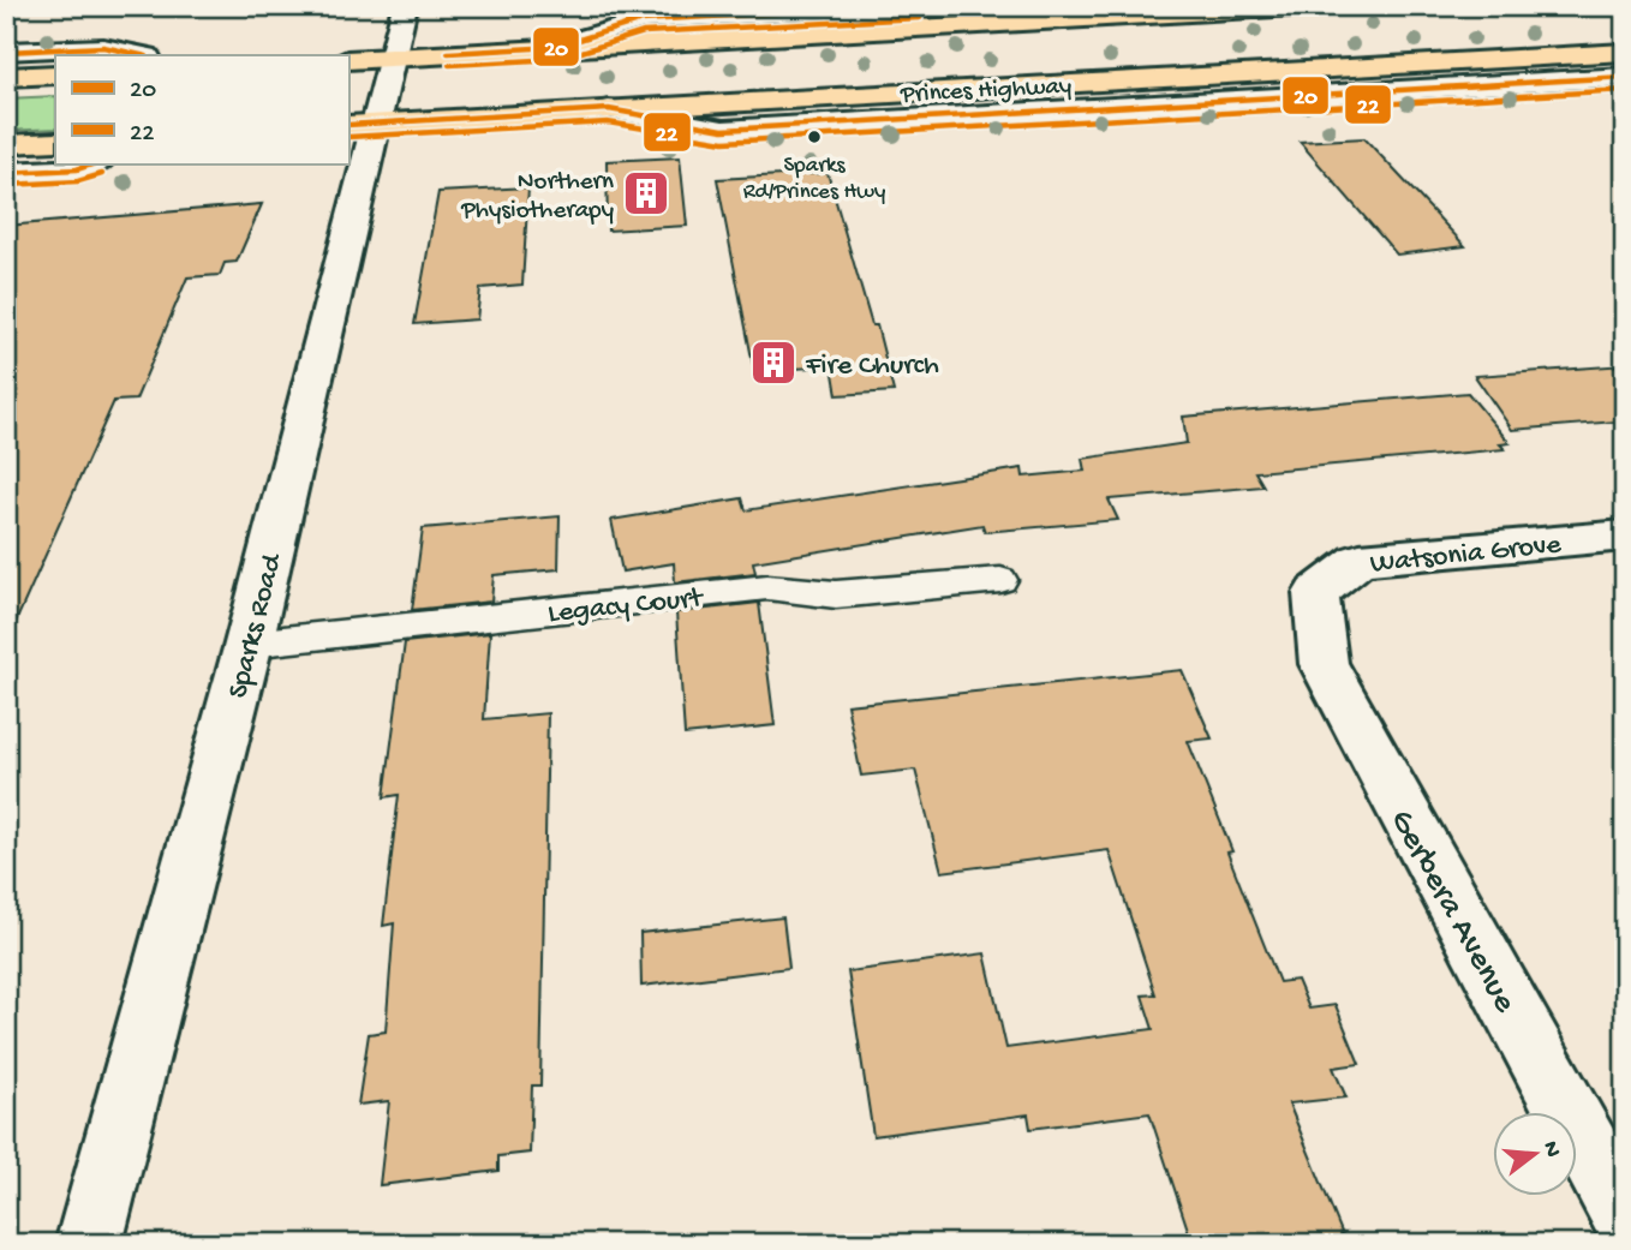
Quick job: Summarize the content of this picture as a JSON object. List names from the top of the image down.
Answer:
{
  "streets": {
    "highway": ["Princes Highway"],
    "street": ["Watsonia Grove", "Sparks Road", "Gerbera Avenue"],
    "lane": ["Legacy Court"]
  },
  "crossings": [
    ["Princes Highway", "Sparks Road"],
    ["Watsonia Grove", "Gerbera Avenue"],
    ["Legacy Court", "Sparks Road"]
  ],
  "places": {
    "other": ["Sparks Rd/Princes Hwy"],
    "building": ["Northern Physiotherapy", "Fire Church"]
  },
  "lines": ["transit line 20", "transit line 22"],
  "legend": ["20", "22"],
  "north": "right"
}
